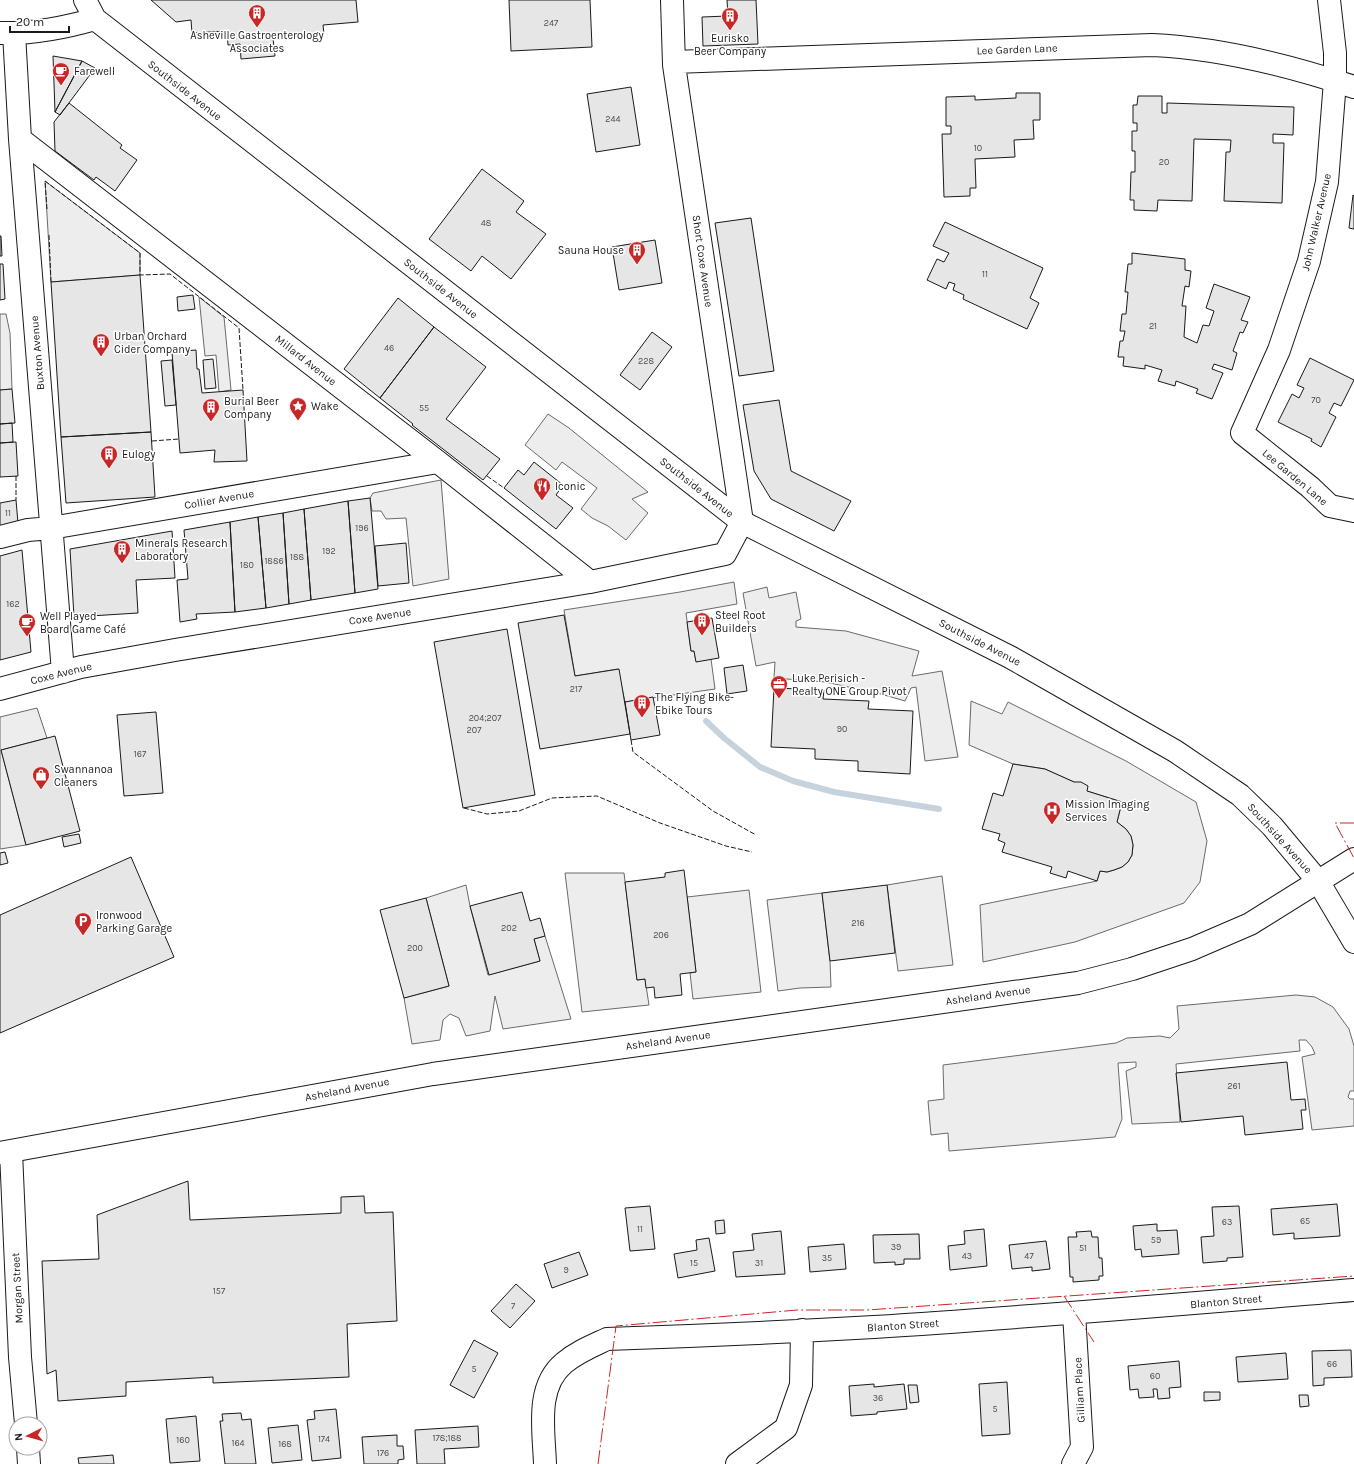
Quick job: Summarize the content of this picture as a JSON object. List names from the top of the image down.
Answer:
{
  "streets": {
    "street": [
      "Lee Garden Lane",
      "Southside Avenue",
      "John Walker Avenue",
      "Short Coxe Avenue",
      "Buxton Avenue",
      "Millard Avenue",
      "Collier Avenue",
      "Coxe Avenue",
      "Asheland Avenue",
      "Morgan Street",
      "Blanton Street",
      "Gilliam Place"
    ]
  },
  "crossings": [
    ["Lee Garden Lane", "John Walker Avenue"],
    ["Lee Garden Lane", "Short Coxe Avenue"],
    ["Southside Avenue", "Short Coxe Avenue"],
    ["Southside Avenue", "Coxe Avenue"],
    ["Southside Avenue", "Asheland Avenue"],
    ["Short Coxe Avenue", "Coxe Avenue"],
    ["Buxton Avenue", "Millard Avenue"],
    ["Buxton Avenue", "Collier Avenue"],
    ["Buxton Avenue", "Coxe Avenue"],
    ["Millard Avenue", "Collier Avenue"],
    ["Millard Avenue", "Coxe Avenue"],
    ["Asheland Avenue", "Morgan Street"],
    ["Blanton Street", "Gilliam Place"]
  ],
  "places": {
    "building": [
      "Asheville Gastroenterology Associates",
      "Eurisko Beer Company",
      "Sauna House",
      "Urban Orchard Cider Company",
      "Burial Beer Company",
      "Eulogy",
      "Minerals Research Laboratory",
      "Steel Root Builders",
      "The Flying Bike- Ebike Tours"
    ],
    "cafe": ["Farewell", "Well Played Board Game Café"],
    "place": ["Wake"],
    "restaurant": ["Iconic"],
    "office": ["Luke Perisich - Realty ONE Group Pivot"],
    "shop": ["Swannanoa Cleaners"],
    "hospital": ["Mission Imaging Services"],
    "parking": ["Ironwood Parking Garage"]
  },
  "house_numbers": [
    "247",
    "244",
    "10",
    "20",
    "48",
    "11",
    "21",
    "46",
    "228",
    "70",
    "55",
    "11",
    "196",
    "192",
    "188",
    "1886",
    "180",
    "162",
    "217",
    "204;207",
    "90",
    "207",
    "167",
    "216",
    "202",
    "206",
    "200",
    "261",
    "65",
    "63",
    "11",
    "59",
    "39",
    "51",
    "43",
    "47",
    "35",
    "15",
    "31",
    "9",
    "157",
    "7",
    "66",
    "5",
    "60",
    "36",
    "5",
    "178;188",
    "174",
    "160",
    "164",
    "168",
    "176"
  ],
  "scale_bar": "20 m",
  "north": "left"
}
